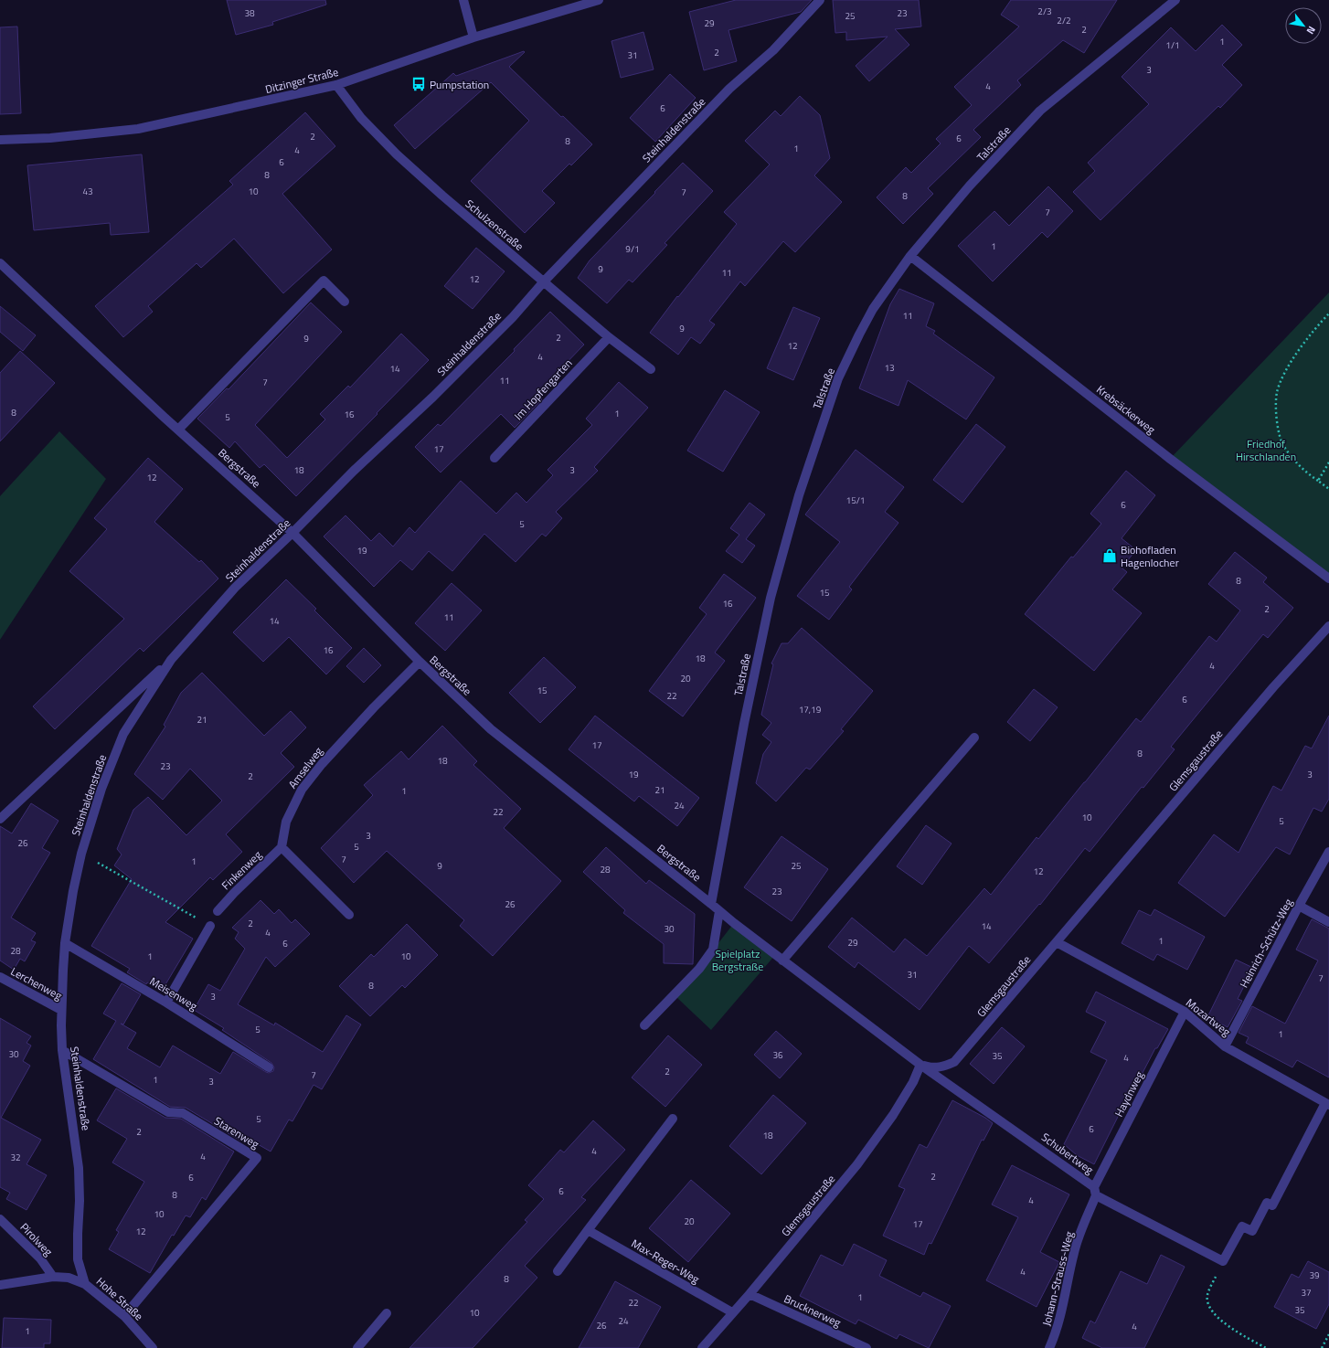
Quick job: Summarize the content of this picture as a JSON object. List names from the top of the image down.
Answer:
{
  "streets": {
    "street": [
      "Ditzinger Straße",
      "Steinhaldenstraße",
      "Talstraße",
      "Schulzenstraße",
      "Im Hopfengarten",
      "Krebsäckerweg",
      "Bergstraße",
      "Glemsgaustraße",
      "Amselweg",
      "Finkenweg",
      "Heinrich-Schütz-Weg",
      "Lerchenweg",
      "Meisenweg",
      "Mozartweg",
      "Haydnweg",
      "Starenweg",
      "Schubertweg",
      "Pirolweg",
      "Max-Reger-Weg",
      "Johann-Strauss-Weg",
      "Hohe Straße",
      "Brucknerweg"
    ]
  },
  "crossings": [
    ["Ditzinger Straße", "Schulzenstraße"],
    ["Steinhaldenstraße", "Schulzenstraße"],
    ["Steinhaldenstraße", "Bergstraße"],
    ["Steinhaldenstraße", "Lerchenweg"],
    ["Steinhaldenstraße", "Meisenweg"],
    ["Steinhaldenstraße", "Starenweg"],
    ["Steinhaldenstraße", "Hohe Straße"],
    ["Talstraße", "Krebsäckerweg"],
    ["Talstraße", "Bergstraße"],
    ["Schulzenstraße", "Im Hopfengarten"],
    ["Bergstraße", "Glemsgaustraße"],
    ["Bergstraße", "Amselweg"],
    ["Bergstraße", "Schubertweg"],
    ["Glemsgaustraße", "Mozartweg"],
    ["Glemsgaustraße", "Schubertweg"],
    ["Glemsgaustraße", "Max-Reger-Weg"],
    ["Glemsgaustraße", "Brucknerweg"],
    ["Amselweg", "Finkenweg"],
    ["Heinrich-Schütz-Weg", "Mozartweg"],
    ["Mozartweg", "Haydnweg"],
    ["Mozartweg", "Schubertweg"],
    ["Haydnweg", "Schubertweg"],
    ["Haydnweg", "Johann-Strauss-Weg"],
    ["Starenweg", "Hohe Straße"],
    ["Schubertweg", "Johann-Strauss-Weg"]
  ],
  "parks": ["Friedhof Hirschlanden", "Spielplatz Bergstraße"],
  "places": {
    "bus stop": ["Pumpstation"],
    "shop": ["Biohofladen Hagenlocher"]
  },
  "house_numbers": [
    "2/3",
    "38",
    "23",
    "25",
    "2/2",
    "29",
    "2",
    "1",
    "1/1",
    "2",
    "31",
    "3",
    "4",
    "6",
    "2",
    "6",
    "8",
    "1",
    "4",
    "6",
    "8",
    "43",
    "10",
    "7",
    "8",
    "7",
    "1",
    "9/1",
    "9",
    "11",
    "12",
    "11",
    "9",
    "2",
    "9",
    "12",
    "4",
    "13",
    "14",
    "11",
    "7",
    "8",
    "1",
    "16",
    "5",
    "17",
    "18",
    "3",
    "12",
    "15/1",
    "6",
    "5",
    "19",
    "8",
    "15",
    "16",
    "2",
    "11",
    "14",
    "16",
    "18",
    "4",
    "20",
    "15",
    "22",
    "6",
    "17,19",
    "21",
    "17",
    "8",
    "18",
    "23",
    "19",
    "3",
    "2",
    "21",
    "1",
    "24",
    "22",
    "10",
    "5",
    "3",
    "26",
    "5",
    "7",
    "1",
    "9",
    "25",
    "28",
    "12",
    "23",
    "26",
    "2",
    "14",
    "30",
    "4",
    "1",
    "29",
    "6",
    "28",
    "1",
    "10",
    "31",
    "7",
    "8",
    "3",
    "5",
    "1",
    "30",
    "36",
    "35",
    "4",
    "2",
    "7",
    "1",
    "3",
    "5",
    "6",
    "2",
    "18",
    "4",
    "4",
    "32",
    "2",
    "6",
    "6",
    "8",
    "4",
    "10",
    "20",
    "17",
    "12",
    "4",
    "39",
    "8",
    "37",
    "1",
    "22",
    "35",
    "10",
    "24",
    "26",
    "4",
    "1"
  ],
  "north": "bottom right"
}
